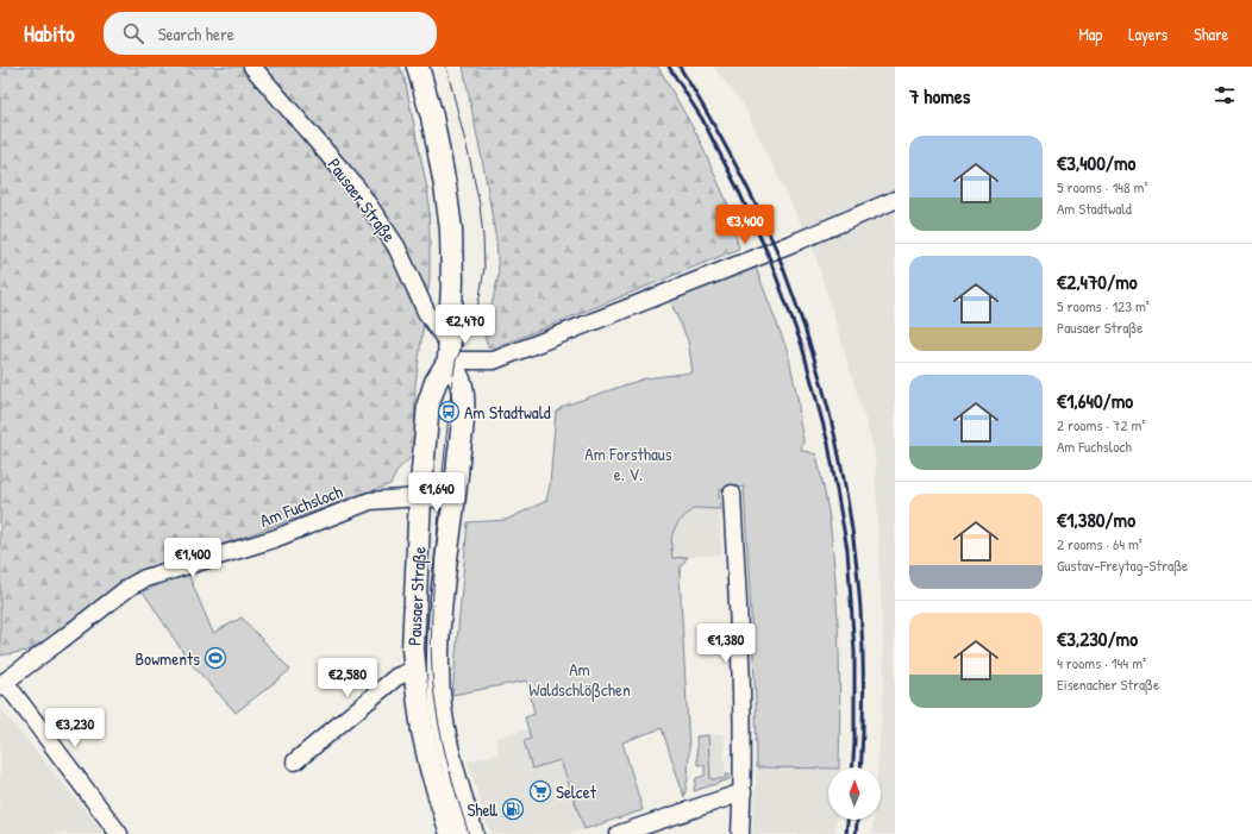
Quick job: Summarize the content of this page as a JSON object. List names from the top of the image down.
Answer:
{
  "streets": {
    "main road": ["Pausaer Straße"],
    "street": ["Am Fuchsloch"]
  },
  "crossings": [
    ["Pausaer Straße", "Am Fuchsloch"]
  ],
  "parks": ["Am Forsthaus e. V.", "Am Waldschlößchen"],
  "places": {
    "bus stop": ["Am Stadtwald"],
    "sports": ["Bowments"],
    "supermarket": ["Selcet"],
    "fuel station": ["Shell"]
  },
  "north": "top",
  "page": {
    "header": "Habito",
    "search": "Search here",
    "nav": ["Map", "Layers", "Share"],
    "heading": "7 homes",
    "list": [
      {
        "name": "€3,400/mo",
        "note": "5 rooms · 148 m² · Am Stadtwald"
      },
      {
        "name": "€2,470/mo",
        "note": "5 rooms · 123 m² · Pausaer Straße"
      },
      {
        "name": "€1,640/mo",
        "note": "2 rooms · 72 m² · Am Fuchsloch"
      },
      {
        "name": "€1,380/mo",
        "note": "2 rooms · 64 m² · Gustav-Freytag-Straße"
      },
      {
        "name": "€3,230/mo",
        "note": "4 rooms · 144 m² · Eisenacher Straße"
      }
    ],
    "price": [
      "€3,400",
      "€2,470",
      "€1,640",
      "€1,400",
      "€1,380",
      "€2,580",
      "€3,230"
    ]
  }
}
